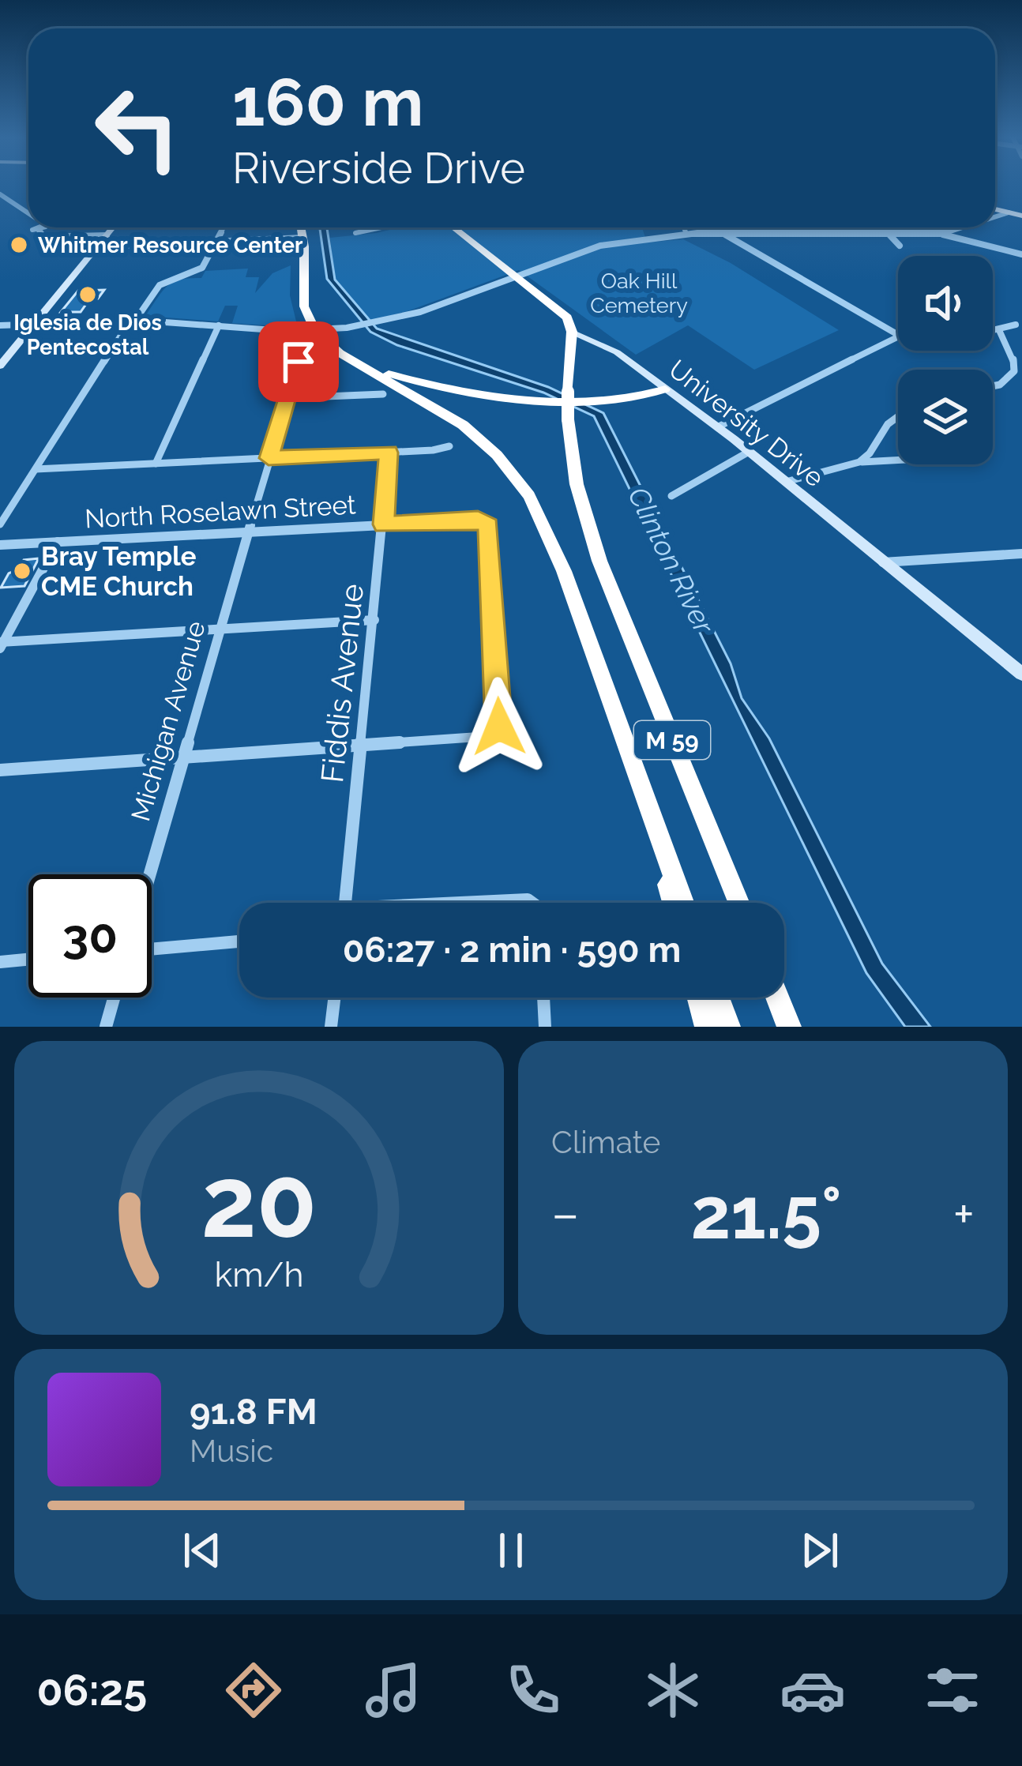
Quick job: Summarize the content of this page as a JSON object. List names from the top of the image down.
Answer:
{
  "streets": {
    "highway": ["University Drive", "M 59"],
    "street": ["North Roselawn Street", "Fiddis Avenue", "Michigan Avenue"]
  },
  "crossings": [
    ["University Drive", "M 59"],
    ["North Roselawn Street", "Fiddis Avenue"],
    ["North Roselawn Street", "Michigan Avenue"]
  ],
  "water": ["Clinton River"],
  "parks": ["Oak Hill Cemetery"],
  "places": ["Whitmer Resource Center", "Iglesia de Dios Pentecostal", "Bray Temple CME Church"],
  "page": {
    "turn": ["160 m", "Riverside Drive"],
    "limit": "30",
    "trip": "06:27 · 2 min · 590 m",
    "tile": "Climate",
    "heat": ["−", "21.5°", "+"],
    "song": ["91.8 FM", "Music"],
    "tabs": "06:25",
    "gauge": ["20", "km/h"]
  }
}
